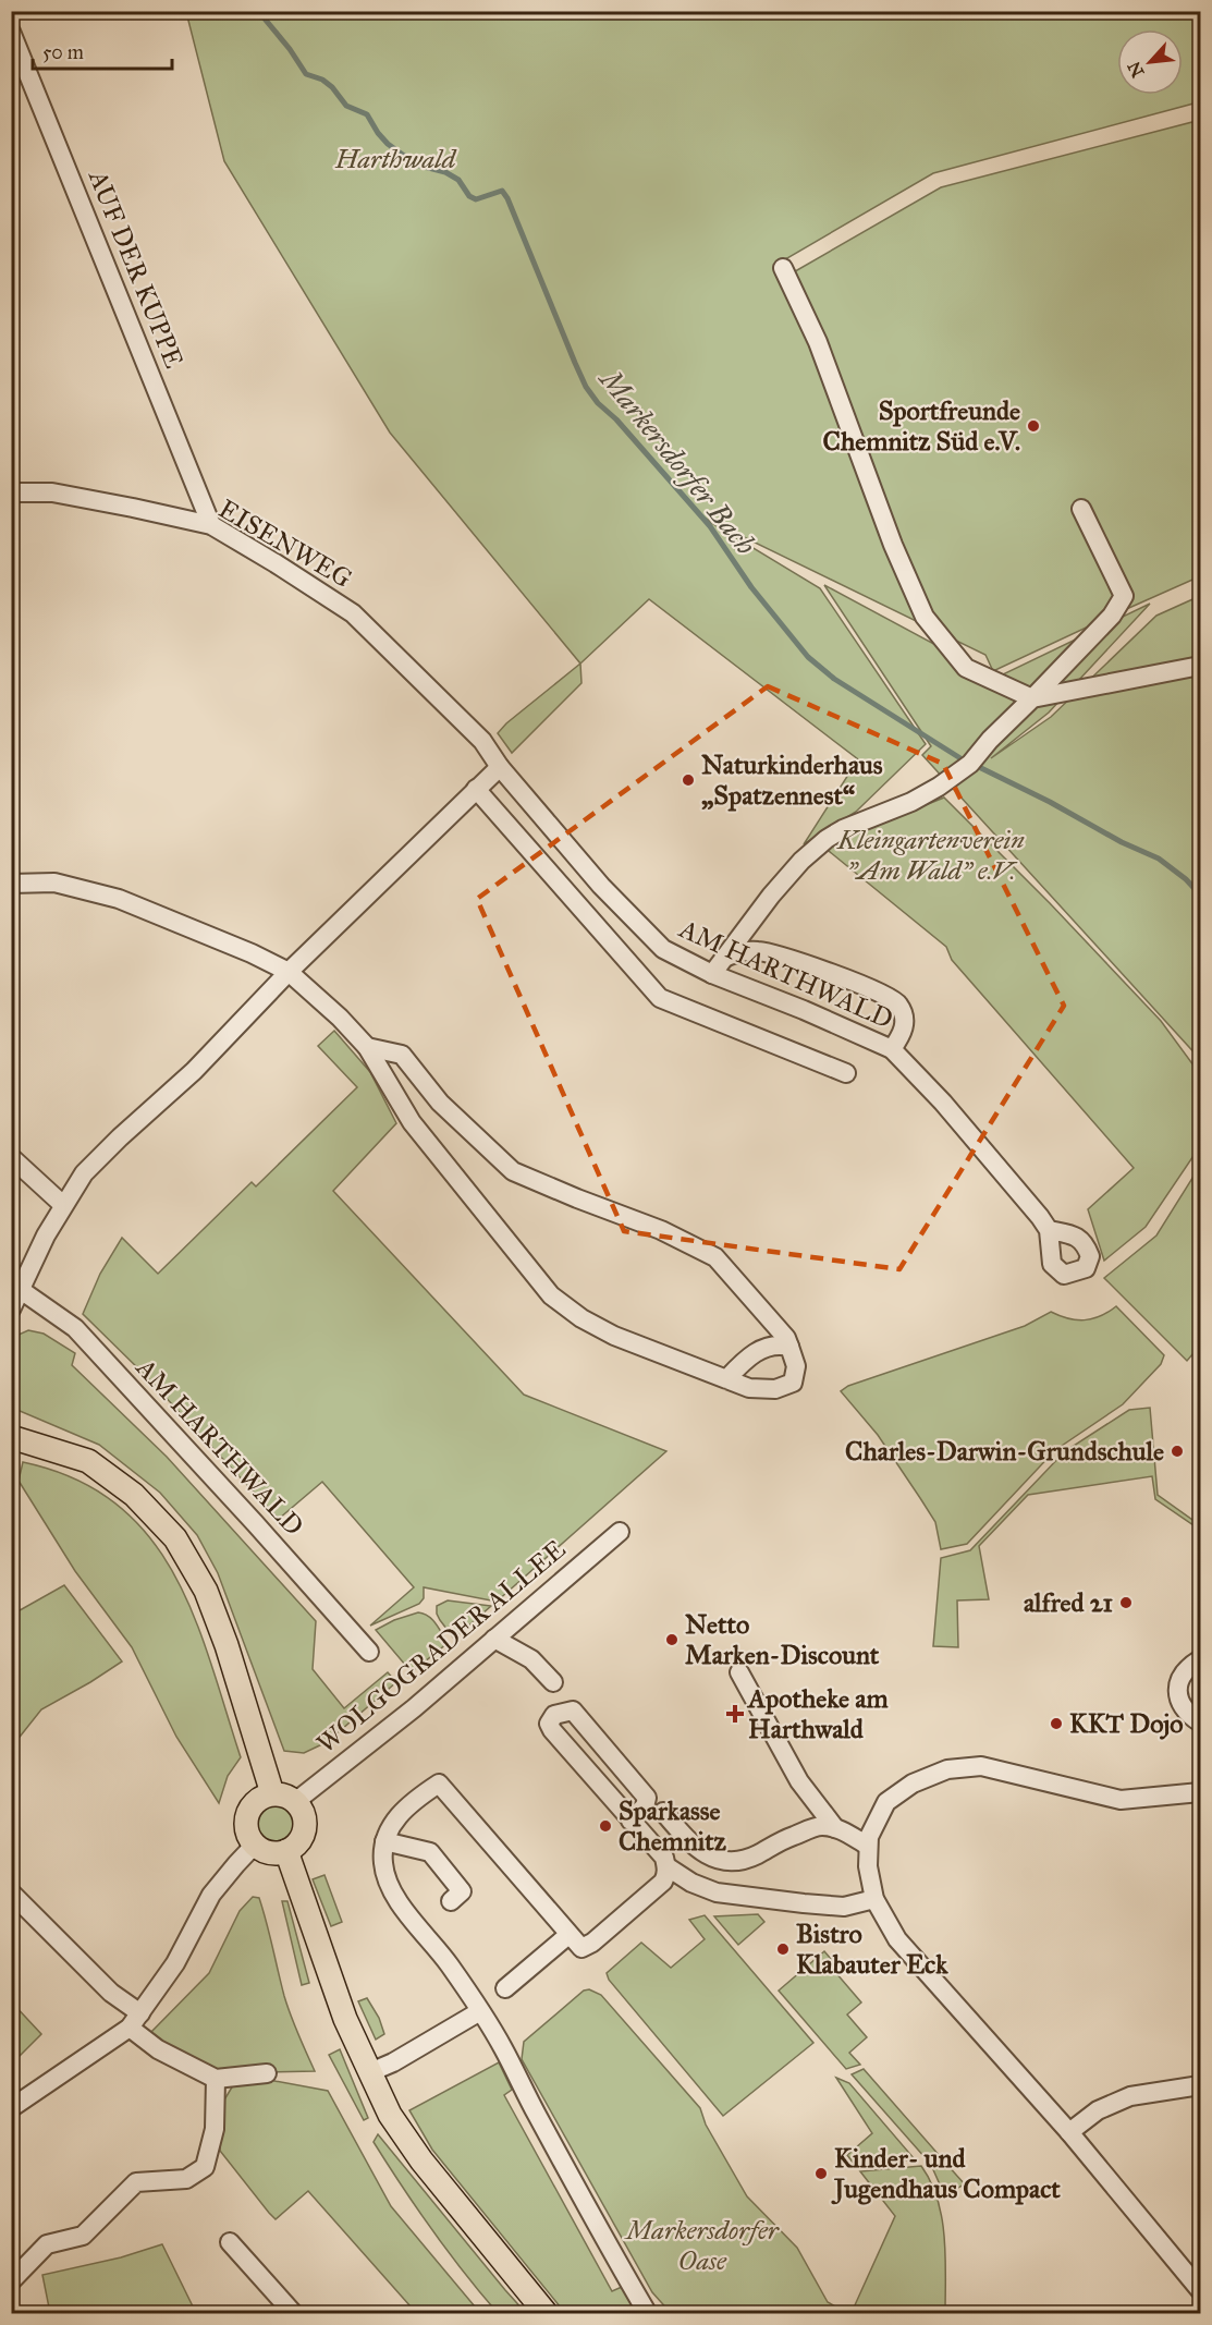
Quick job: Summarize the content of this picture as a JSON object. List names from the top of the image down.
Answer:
{
  "streets": {
    "street": [
      "AUF DER KUPPE",
      "EISENWEG",
      "AM HARTHWALD",
      "WOLGOGRADER ALLEE"
    ]
  },
  "crossings": [
    ["AUF DER KUPPE", "EISENWEG"],
    ["EISENWEG", "AM HARTHWALD"]
  ],
  "water": ["Markersdorfer Bach"],
  "parks": ["Harthwald", "Kleingartenverein \"Am Wald\" e.V.", "Markersdorfer Oase"],
  "places": {
    "other": [
      "Sportfreunde Chemnitz Süd e.V.",
      "Naturkinderhaus „Spatzennest“",
      "Charles-Darwin-Grundschule",
      "alfred 21",
      "Netto Marken-Discount",
      "KKT Dojo",
      "Sparkasse Chemnitz",
      "Bistro Klabauter Eck",
      "Kinder- und Jugendhaus Compact"
    ],
    "health": ["Apotheke am Harthwald"]
  },
  "scale_bar": "50 m",
  "north": "bottom left"
}
